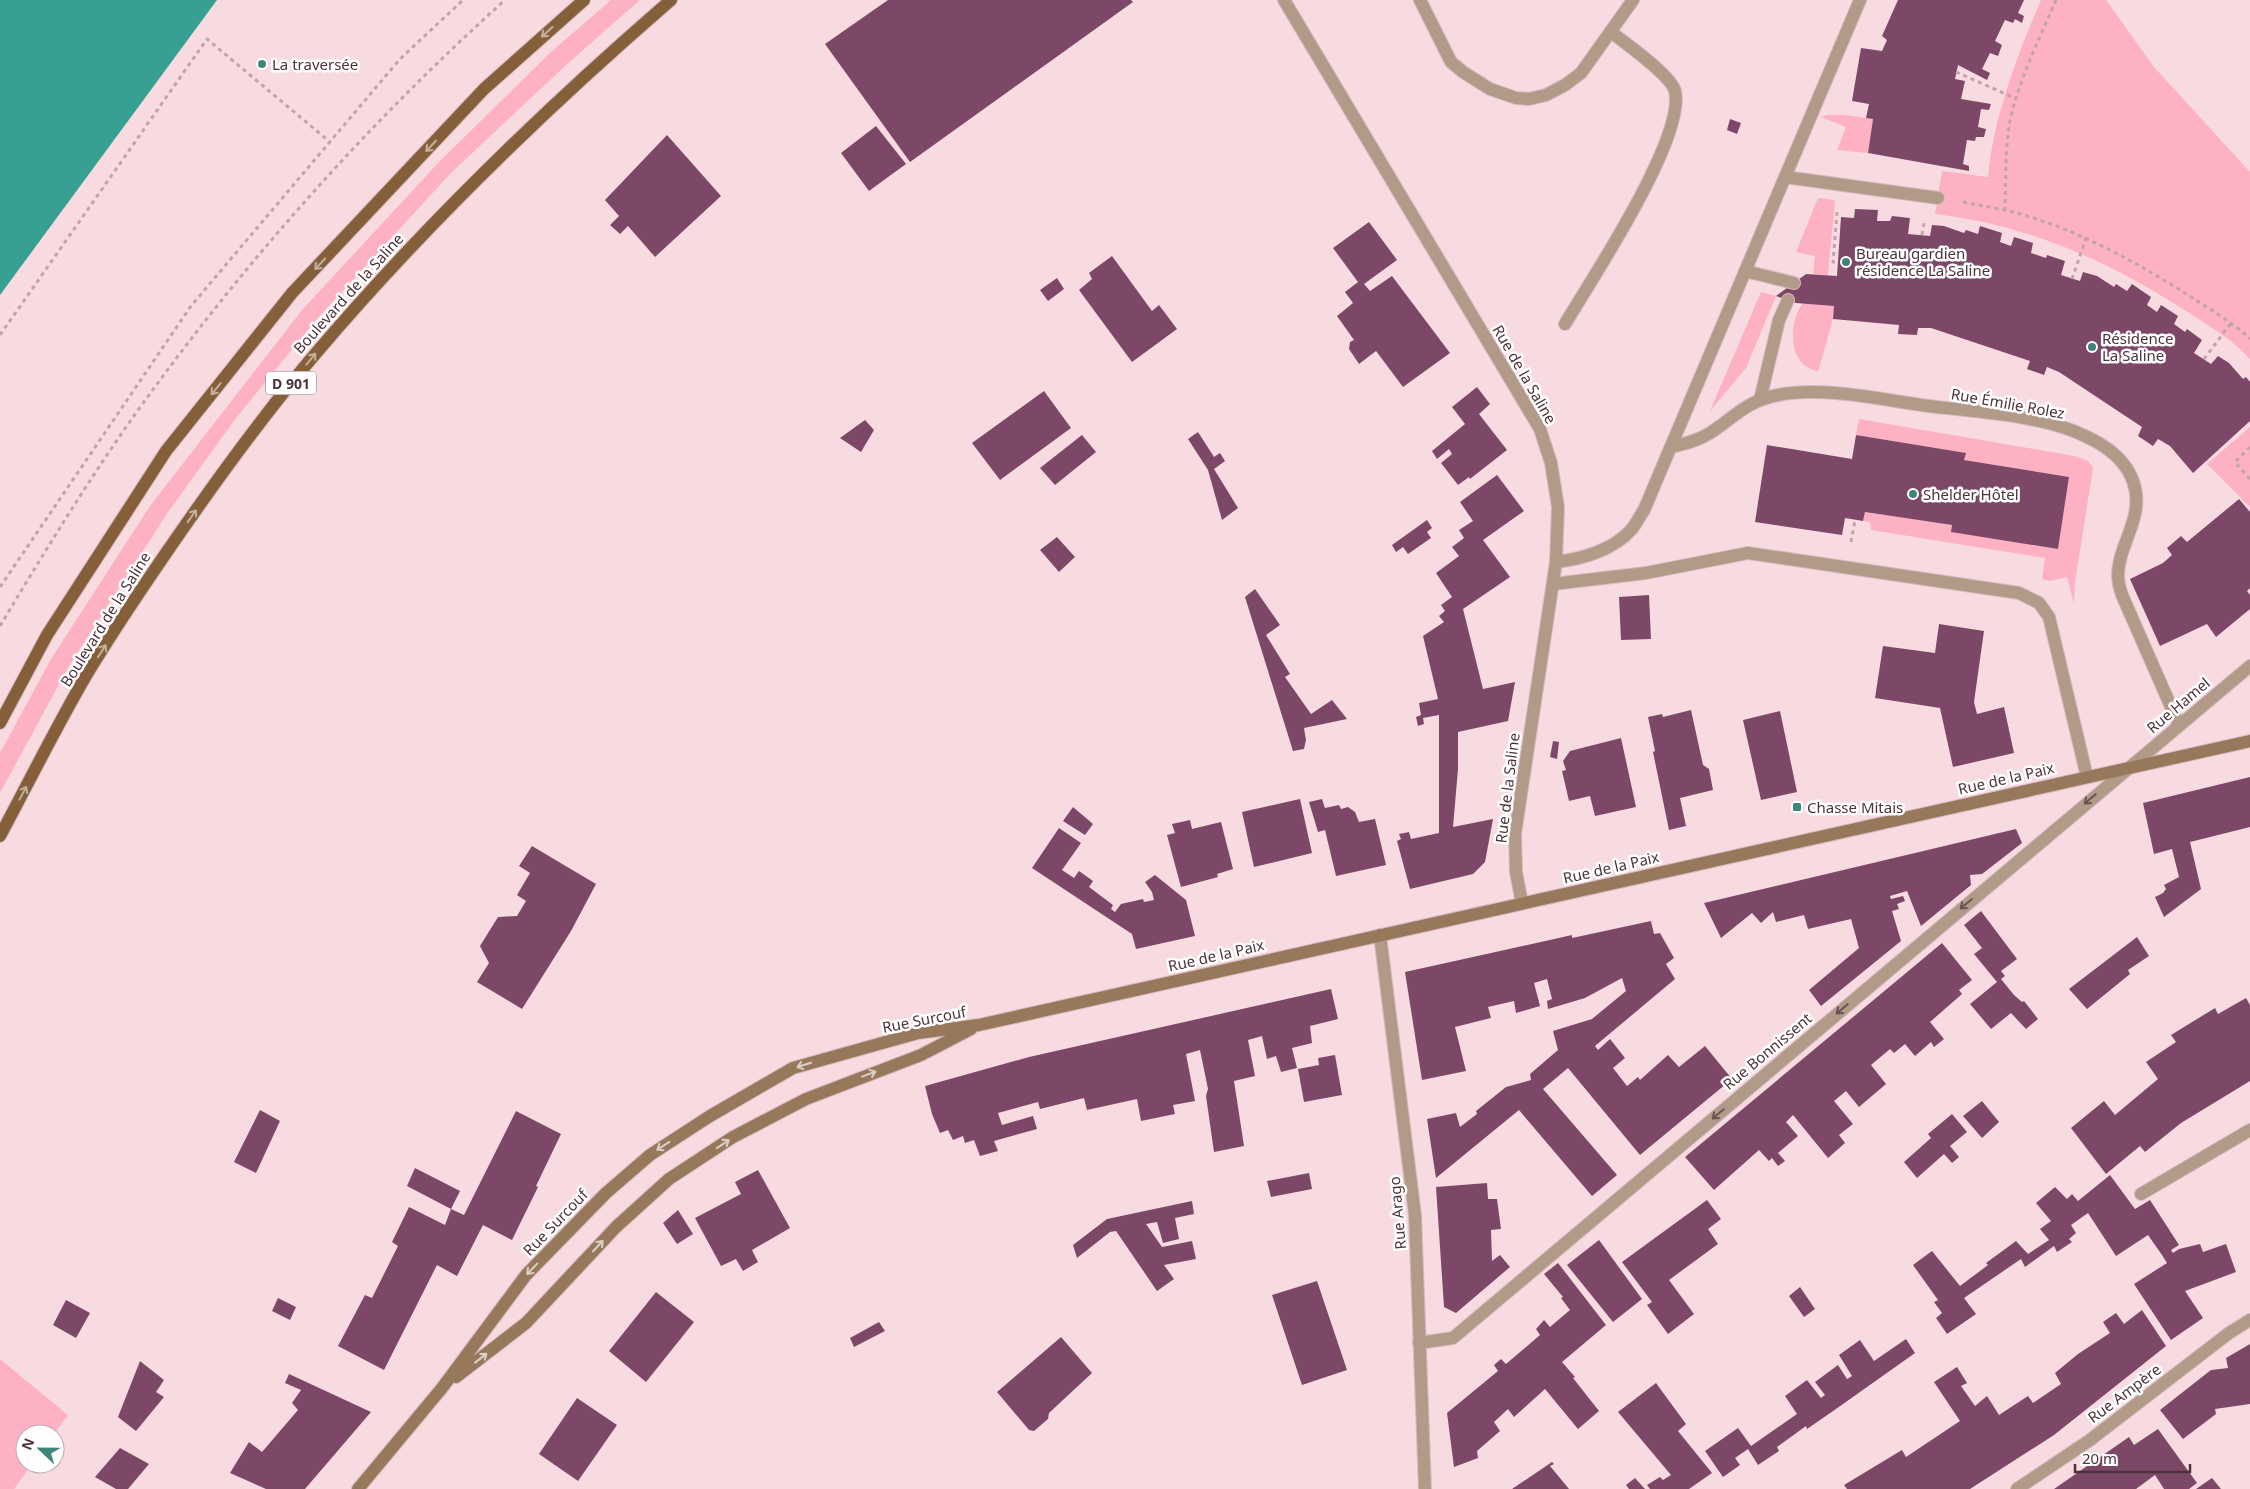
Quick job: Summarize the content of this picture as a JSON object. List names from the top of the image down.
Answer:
{
  "streets": {
    "main road": [
      "Boulevard de la Saline",
      "D 901",
      "Rue de la Paix",
      "Rue Surcouf"
    ],
    "street": [
      "Rue de la Saline",
      "Rue Émilie Rolez",
      "Rue Hamel",
      "Rue Bonnissent",
      "Rue Arago",
      "Rue Ampère"
    ]
  },
  "crossings": [
    ["Rue de la Saline", "Rue de la Paix"],
    ["Rue Émilie Rolez", "Rue Hamel"],
    ["Rue Hamel", "Rue de la Paix"],
    ["Rue Hamel", "Rue Bonnissent"],
    ["Rue de la Paix", "Rue Surcouf"],
    ["Rue de la Paix", "Rue Bonnissent"],
    ["Rue de la Paix", "Rue Arago"],
    ["Rue Bonnissent", "Rue Arago"]
  ],
  "one_way": ["Rue Bonnissent"],
  "places": {
    "other": [
      "La traversée",
      "Bureau gardien résidence La Saline",
      "Résidence La Saline",
      "Shelder Hôtel"
    ],
    "transit": ["Chasse Mitais"]
  },
  "scale_bar": "20 m",
  "north": "left"
}
